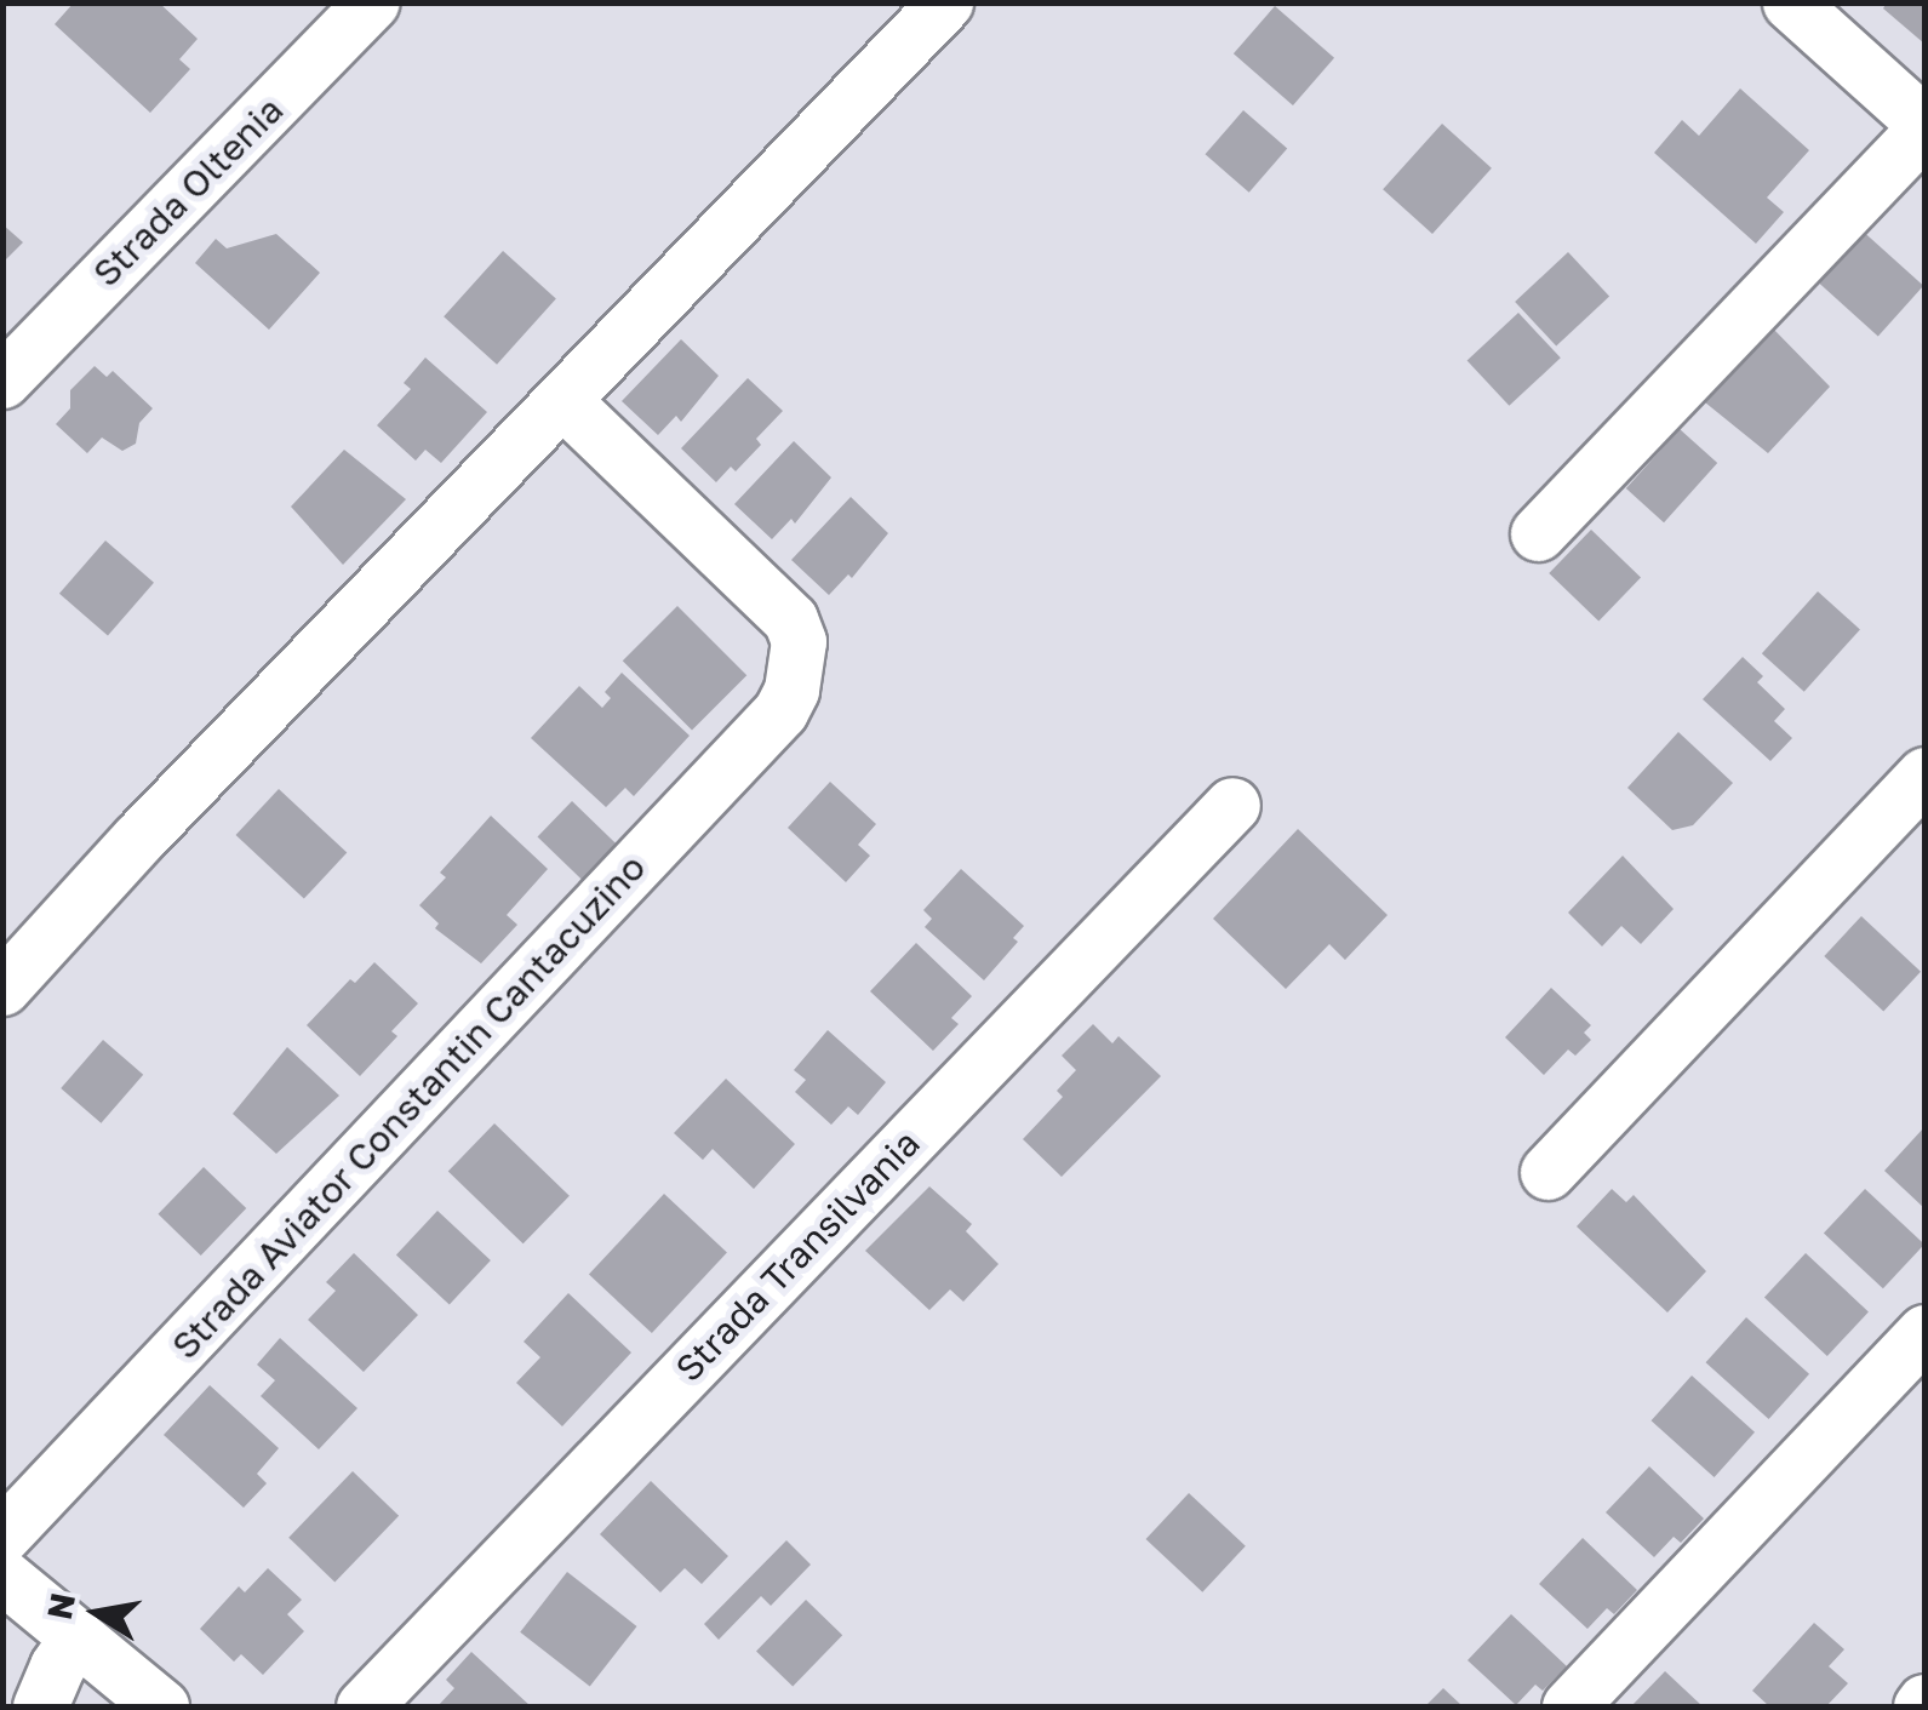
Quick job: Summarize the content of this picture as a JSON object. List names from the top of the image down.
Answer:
{
  "streets": {
    "street": ["Strada Oltenia", "Strada Aviator Constantin Cantacuzino", "Strada Transilvania"]
  },
  "north": "left"
}
